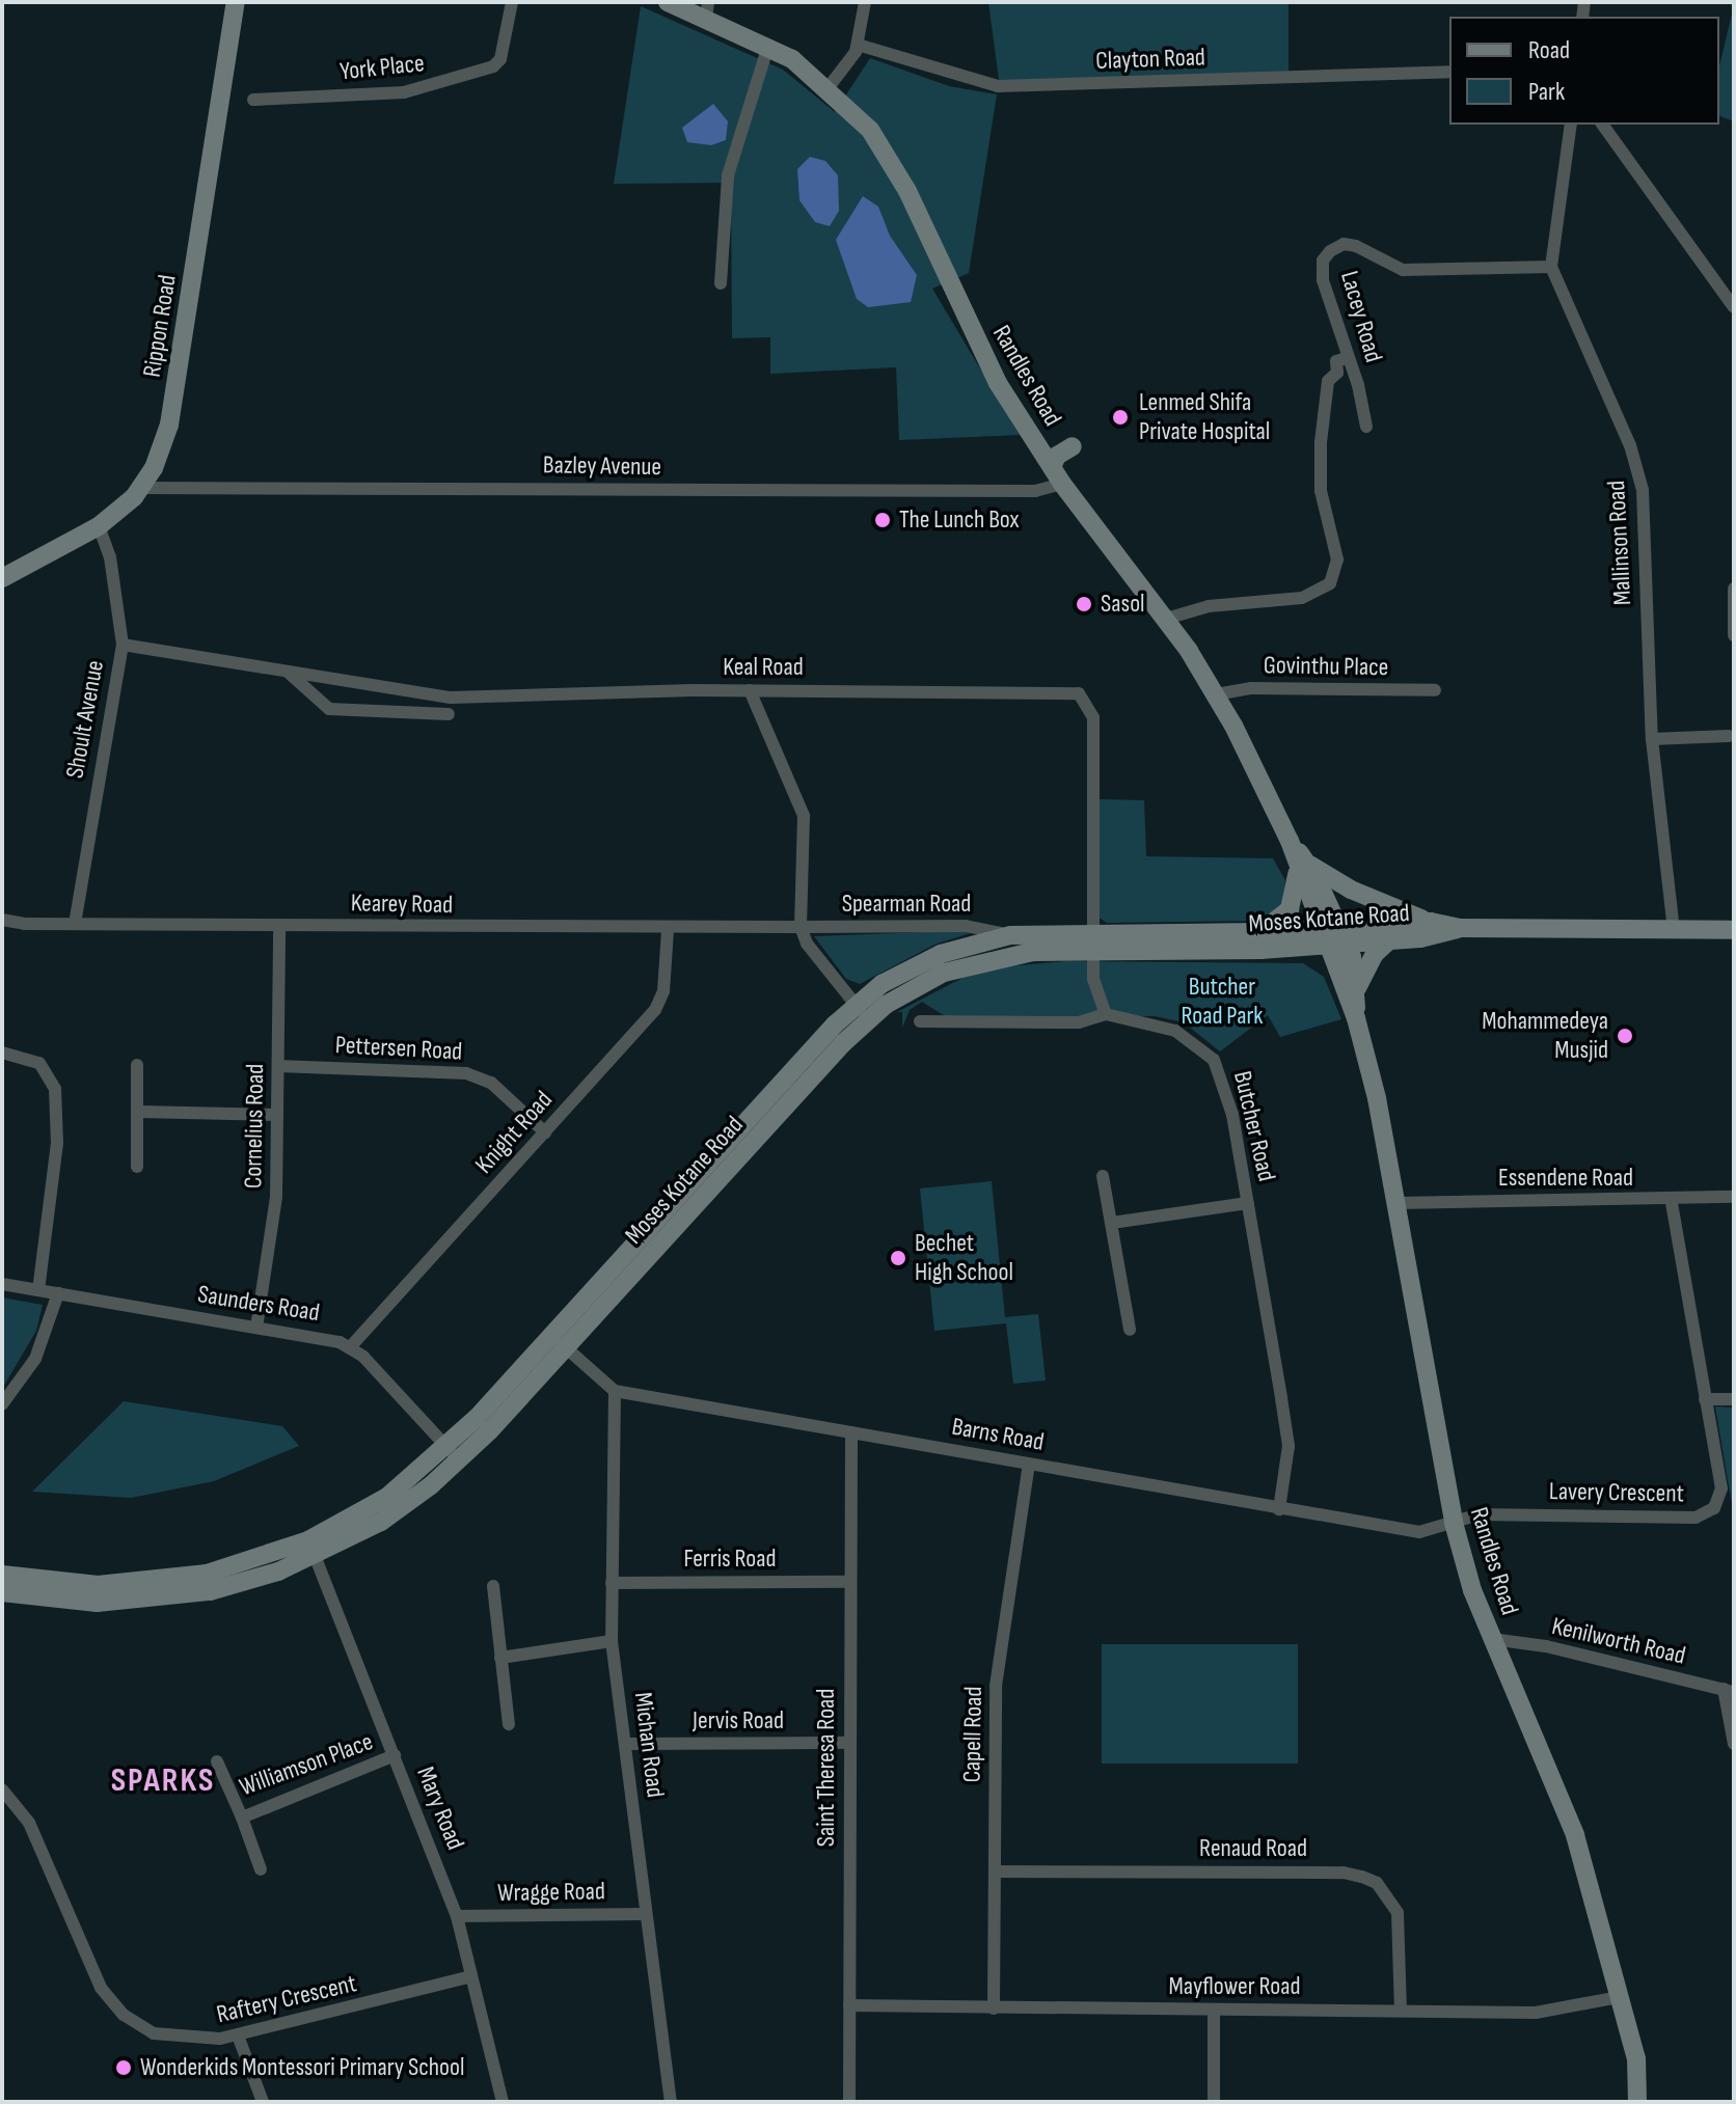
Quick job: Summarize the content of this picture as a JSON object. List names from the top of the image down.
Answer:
{
  "streets": {
    "street": [
      "Clayton Road",
      "York Place",
      "Lacey Road",
      "Rippon Road",
      "Randles Road",
      "Bazley Avenue",
      "Mallinson Road",
      "Govinthu Place",
      "Keal Road",
      "Shoult Avenue",
      "Kearey Road",
      "Spearman Road",
      "Moses Kotane Road",
      "Pettersen Road",
      "Cornelius Road",
      "Butcher Road",
      "Knight Road",
      "Essendene Road",
      "Saunders Road",
      "Barns Road",
      "Lavery Crescent",
      "Ferris Road",
      "Kenilworth Road",
      "Jervis Road",
      "Capell Road",
      "Michan Road",
      "Williamson Place",
      "Saint Theresa Road",
      "Mary Road",
      "Renaud Road",
      "Wragge Road",
      "Mayflower Road",
      "Raftery Crescent"
    ]
  },
  "crossings": [
    ["Lacey Road", "Mallinson Road"],
    ["Rippon Road", "Bazley Avenue"],
    ["Rippon Road", "Shoult Avenue"],
    ["Randles Road", "Bazley Avenue"],
    ["Randles Road", "Govinthu Place"],
    ["Randles Road", "Moses Kotane Road"],
    ["Randles Road", "Essendene Road"],
    ["Randles Road", "Barns Road"],
    ["Randles Road", "Lavery Crescent"],
    ["Randles Road", "Kenilworth Road"],
    ["Randles Road", "Mayflower Road"],
    ["Mallinson Road", "Moses Kotane Road"],
    ["Keal Road", "Shoult Avenue"],
    ["Keal Road", "Moses Kotane Road"],
    ["Keal Road", "Butcher Road"],
    ["Shoult Avenue", "Kearey Road"],
    ["Kearey Road", "Spearman Road"],
    ["Kearey Road", "Cornelius Road"],
    ["Kearey Road", "Knight Road"],
    ["Spearman Road", "Moses Kotane Road"],
    ["Moses Kotane Road", "Mary Road"],
    ["Pettersen Road", "Cornelius Road"],
    ["Pettersen Road", "Knight Road"],
    ["Cornelius Road", "Saunders Road"],
    ["Butcher Road", "Barns Road"],
    ["Knight Road", "Saunders Road"],
    ["Essendene Road", "Lavery Crescent"],
    ["Barns Road", "Lavery Crescent"],
    ["Barns Road", "Capell Road"],
    ["Barns Road", "Michan Road"],
    ["Barns Road", "Saint Theresa Road"],
    ["Ferris Road", "Michan Road"],
    ["Ferris Road", "Saint Theresa Road"],
    ["Jervis Road", "Michan Road"],
    ["Jervis Road", "Saint Theresa Road"],
    ["Capell Road", "Renaud Road"],
    ["Capell Road", "Mayflower Road"],
    ["Michan Road", "Wragge Road"],
    ["Williamson Place", "Mary Road"],
    ["Saint Theresa Road", "Mayflower Road"],
    ["Mary Road", "Wragge Road"],
    ["Mary Road", "Raftery Crescent"],
    ["Renaud Road", "Mayflower Road"]
  ],
  "districts": ["SPARKS"],
  "parks": ["Butcher Road Park"],
  "places": [
    "Lenmed Shifa Private Hospital",
    "The Lunch Box",
    "Sasol",
    "Mohammedeya Musjid",
    "Bechet High School",
    "Wonderkids Montessori Primary School"
  ],
  "legend": ["Road", "Park"]
}
